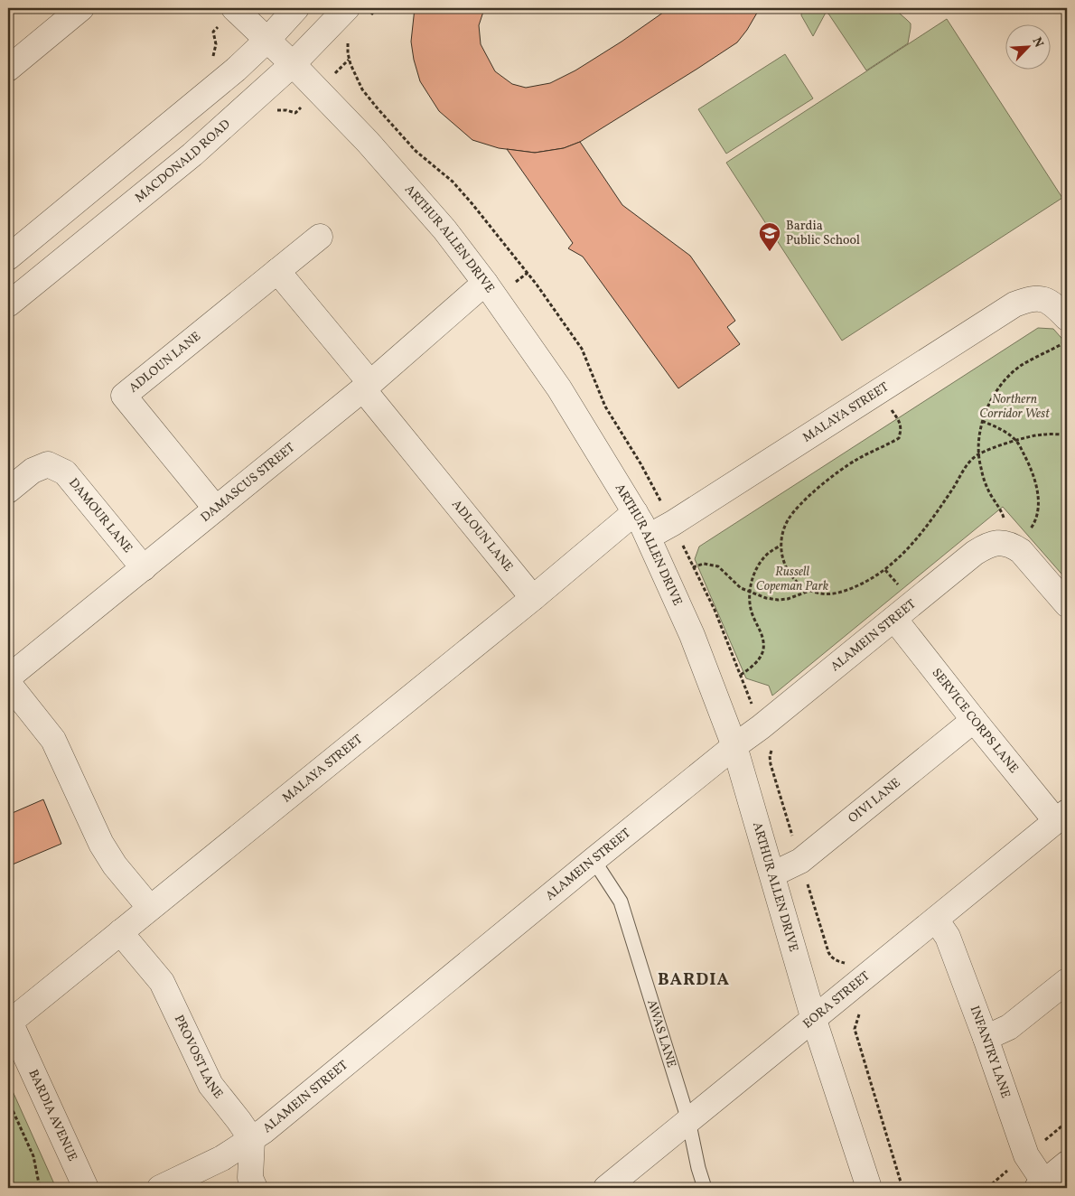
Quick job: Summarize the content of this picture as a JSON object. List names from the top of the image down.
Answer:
{
  "streets": {
    "street": [
      "MACDONALD ROAD",
      "ARTHUR ALLEN DRIVE",
      "ADLOUN LANE",
      "MALAYA STREET",
      "DAMASCUS STREET",
      "DAMOUR LANE",
      "ALAMEIN STREET",
      "SERVICE CORPS LANE",
      "OIVI LANE",
      "EORA STREET",
      "INFANTRY LANE",
      "PROVOST LANE",
      "BARDIA AVENUE"
    ],
    "lane": ["AWAS LANE"]
  },
  "crossings": [
    ["MACDONALD ROAD", "ARTHUR ALLEN DRIVE"],
    ["ARTHUR ALLEN DRIVE", "MALAYA STREET"],
    ["ARTHUR ALLEN DRIVE", "DAMASCUS STREET"],
    ["ARTHUR ALLEN DRIVE", "ALAMEIN STREET"],
    ["ARTHUR ALLEN DRIVE", "OIVI LANE"],
    ["ARTHUR ALLEN DRIVE", "EORA STREET"],
    ["ADLOUN LANE", "MALAYA STREET"],
    ["ADLOUN LANE", "DAMASCUS STREET"],
    ["MALAYA STREET", "PROVOST LANE"],
    ["MALAYA STREET", "BARDIA AVENUE"],
    ["DAMASCUS STREET", "DAMOUR LANE"],
    ["ALAMEIN STREET", "SERVICE CORPS LANE"],
    ["ALAMEIN STREET", "AWAS LANE"],
    ["ALAMEIN STREET", "PROVOST LANE"],
    ["SERVICE CORPS LANE", "OIVI LANE"],
    ["SERVICE CORPS LANE", "EORA STREET"],
    ["EORA STREET", "AWAS LANE"],
    ["EORA STREET", "INFANTRY LANE"]
  ],
  "districts": ["BARDIA"],
  "parks": ["Northern Corridor West", "Russell Copeman Park"],
  "places": {
    "school or university": ["Bardia Public School"]
  },
  "north": "top right"
}
